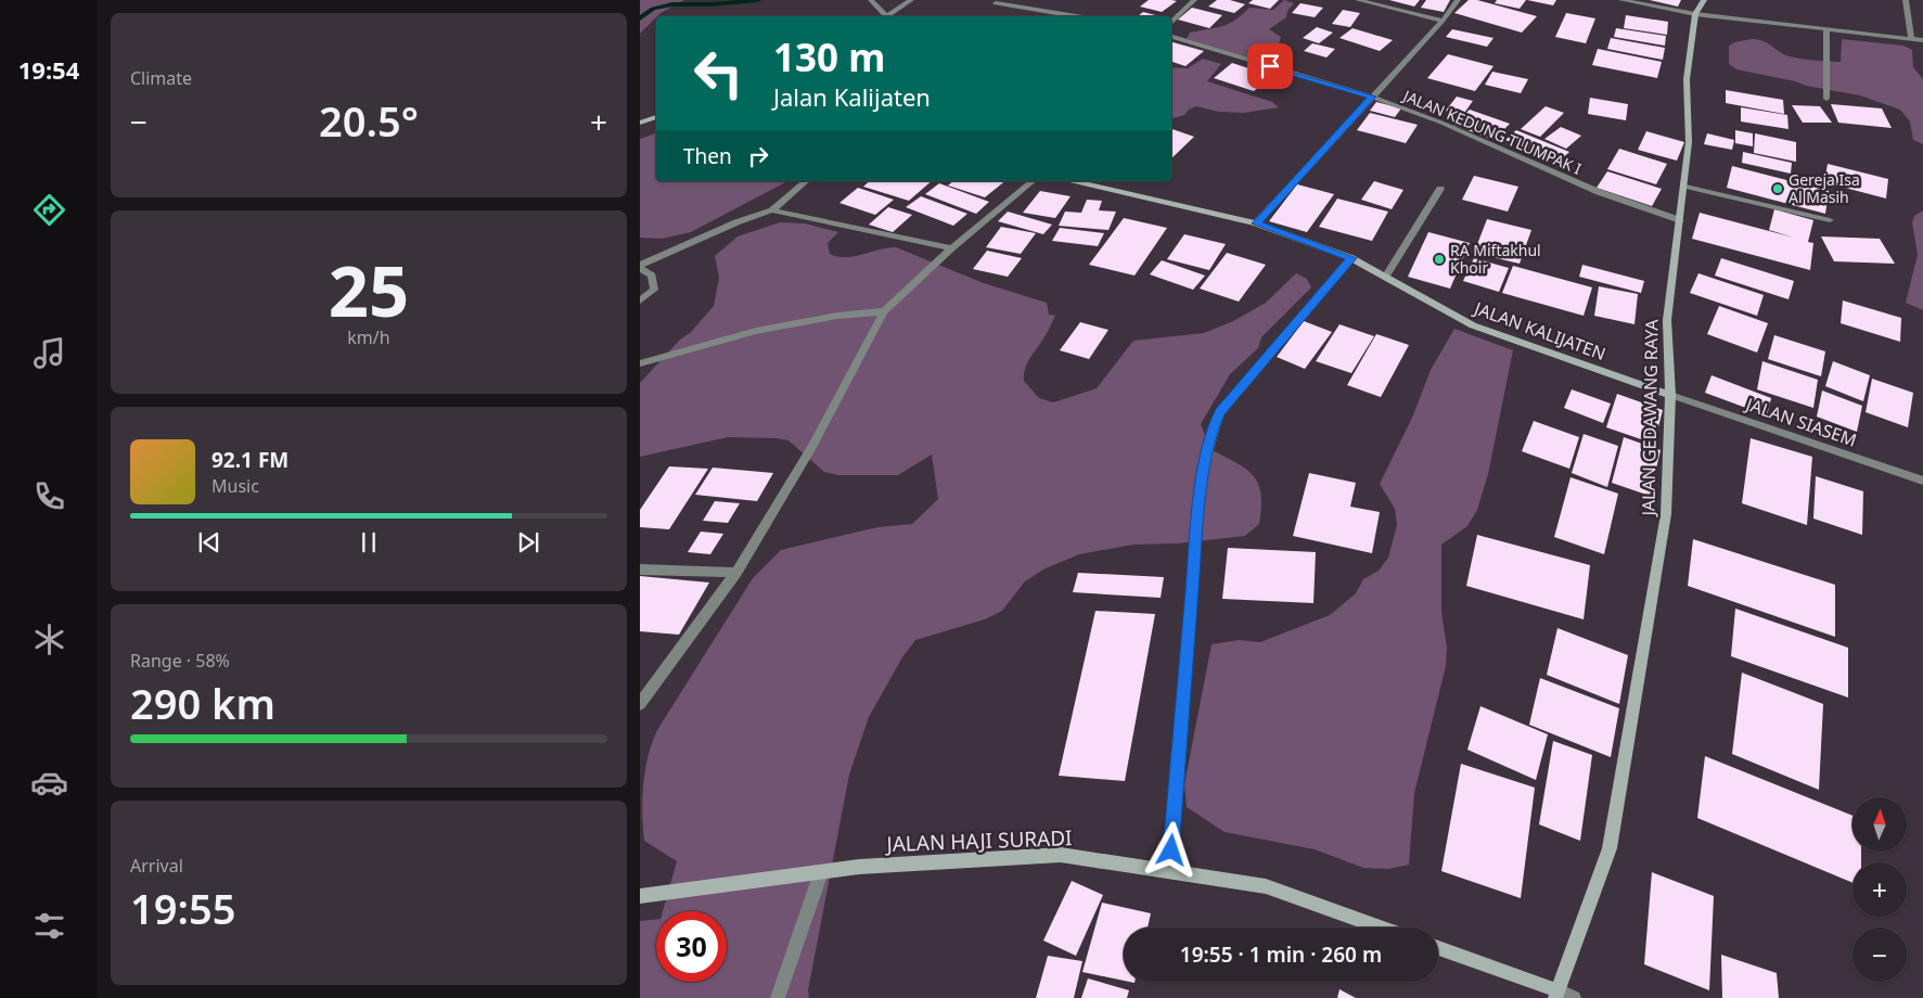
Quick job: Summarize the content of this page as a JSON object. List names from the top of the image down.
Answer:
{
  "streets": {
    "street": [
      "JALAN KEDUNG TLUMPAK I",
      "JALAN KALIJATEN",
      "JALAN GEDAWANG RAYA",
      "JALAN SIASEM",
      "JALAN HAJI SURADI"
    ]
  },
  "crossings": [
    ["JALAN KEDUNG TLUMPAK I", "JALAN GEDAWANG RAYA"],
    ["JALAN KALIJATEN", "JALAN GEDAWANG RAYA"],
    ["JALAN KALIJATEN", "JALAN SIASEM"],
    ["JALAN GEDAWANG RAYA", "JALAN SIASEM"]
  ],
  "places": ["Gereja Isa Al Masih", "RA Miftakhul Khoir"],
  "north": "top",
  "page": {
    "tabs": "19:54",
    "tile": [
      "Climate",
      ["25", "km/h"],
      ["Range · 58%", "290 km"],
      ["Arrival", "19:55"]
    ],
    "turn": ["130 m", "Jalan Kalijaten"],
    "heat": ["−", "20.5°", "+"],
    "then": "Then",
    "song": ["92.1 FM", "Music"],
    "map_buttons": ["+", "−"],
    "limit": "30",
    "trip": "19:55 · 1 min · 260 m"
  }
}
